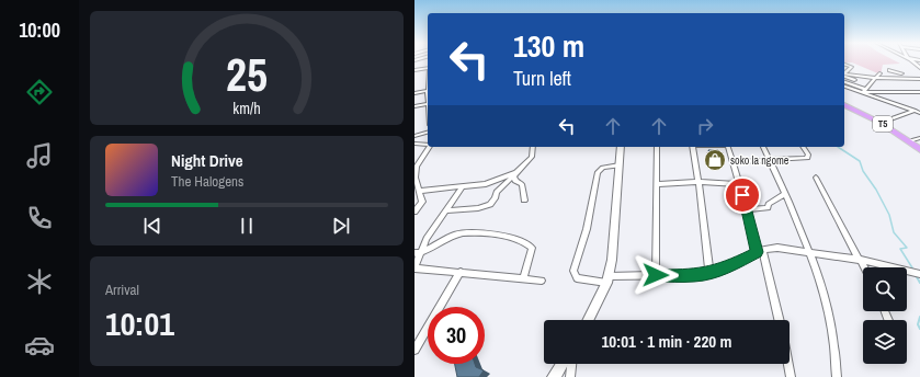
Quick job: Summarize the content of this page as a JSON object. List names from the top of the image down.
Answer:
{
  "streets": {
    "highway": ["T5"]
  },
  "places": {
    "shop": ["soko la ngome"]
  },
  "page": {
    "tabs": "10:00",
    "turn": ["130 m", "Turn left"],
    "song": ["Night Drive", "The Halogens"],
    "tile": ["Arrival", "10:01"],
    "limit": "30",
    "trip": "10:01 · 1 min · 220 m",
    "gauge": ["25", "km/h"]
  }
}
